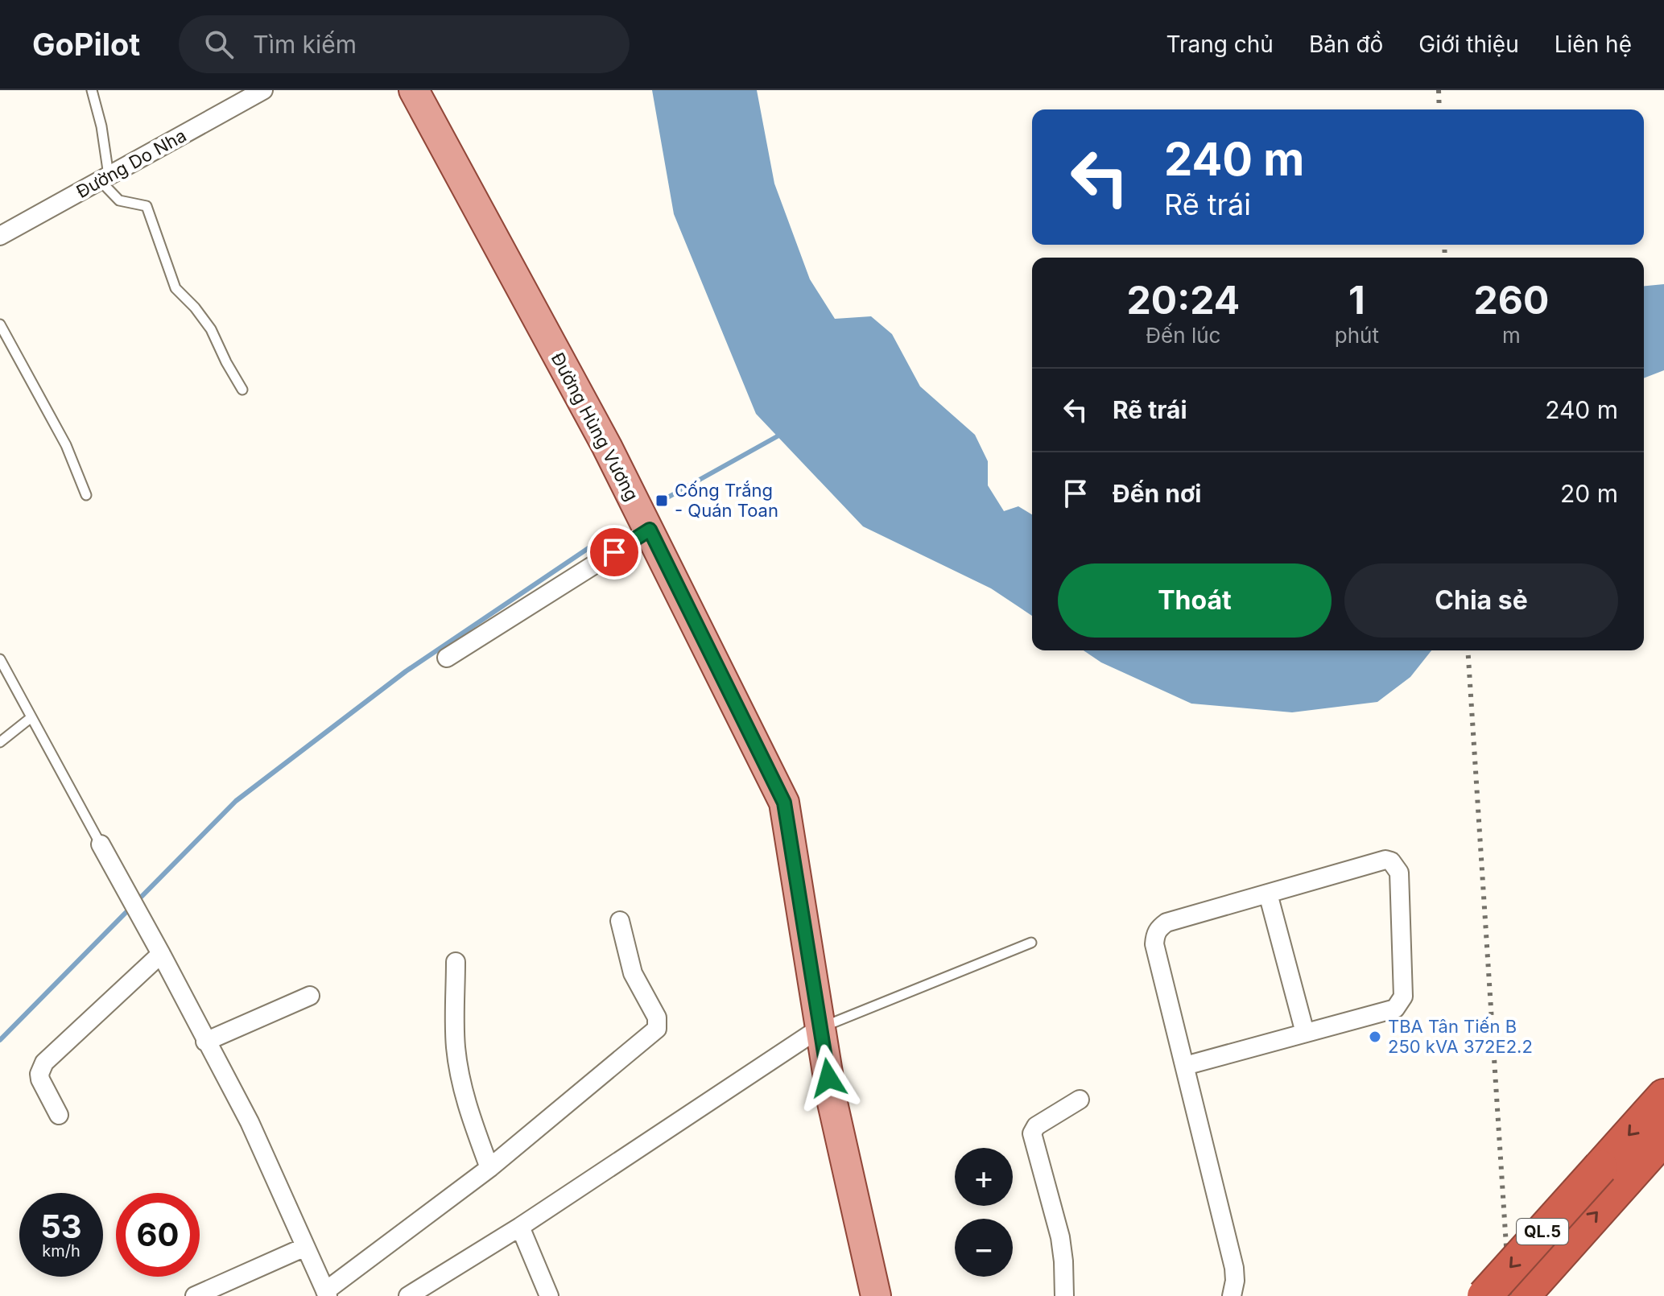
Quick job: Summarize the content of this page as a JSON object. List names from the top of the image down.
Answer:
{
  "streets": {
    "highway": ["QL.5"],
    "main road": ["Đường Hùng Vương"],
    "street": ["Đường Do Nha"]
  },
  "places": {
    "transit": ["Cống Trắng - Quán Toan"],
    "other": ["TBA Tân Tiến B 250 kVA 372E2.2"]
  },
  "page": {
    "header": "GoPilot",
    "search": "Tìm kiếm",
    "nav": [
      "Trang chủ",
      "Bản đồ",
      "Giới thiệu",
      "Liên hệ"
    ],
    "turn": ["240 m", "Rẽ trái"],
    "eta": [
      "20:24",
      "Đến lúc",
      "1",
      "phút",
      "260",
      "m"
    ],
    "list": [
      {
        "name": "Rẽ trái",
        "value": "240 m"
      },
      {
        "name": "Đến nơi",
        "value": "20 m"
      }
    ],
    "buttons": ["Thoát", "Chia sẻ"],
    "map_buttons": ["+", "−"],
    "speed": "53 km/h",
    "limit": "60"
  }
}
